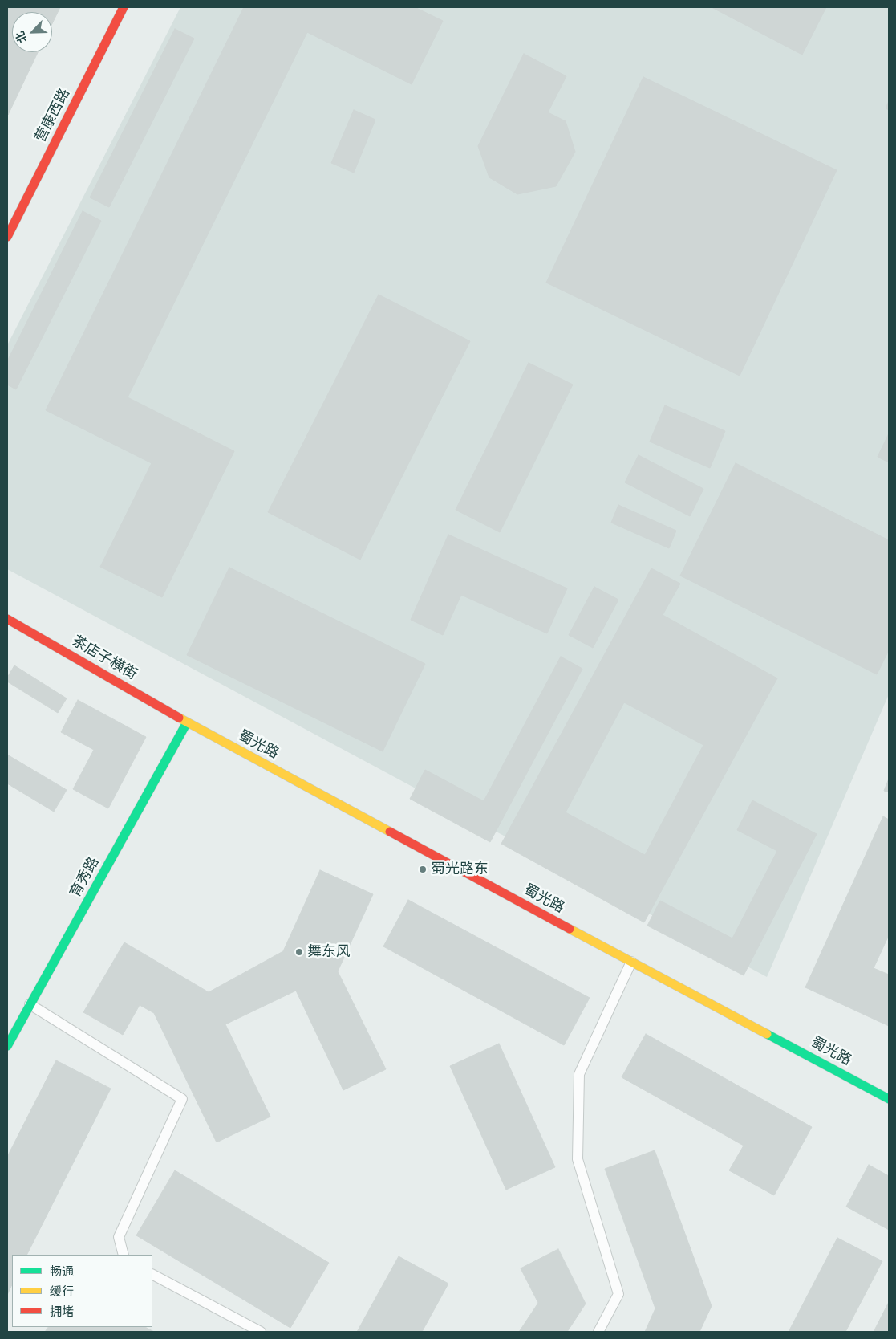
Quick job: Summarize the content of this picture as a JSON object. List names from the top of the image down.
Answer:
{
  "streets": {
    "street": [
      "营康西路",
      "茶店子横街",
      "蜀光路",
      "育秀路"
    ]
  },
  "crossings": [
    ["茶店子横街", "蜀光路"],
    ["茶店子横街", "育秀路"],
    ["蜀光路", "育秀路"]
  ],
  "places": ["蜀光路东", "舞东风"],
  "legend": ["畅通", "缓行", "拥堵"],
  "north": "bottom left"
}
